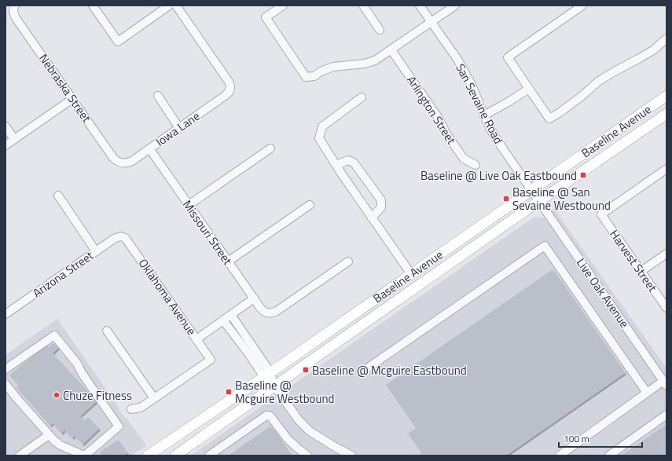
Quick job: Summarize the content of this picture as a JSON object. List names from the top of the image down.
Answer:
{
  "streets": {
    "main road": ["Baseline Avenue"],
    "street": [
      "Nebraska Street",
      "San Sevaine Road",
      "Arlington Street",
      "Iowa Lane",
      "Missouri Street",
      "Harvest Street",
      "Arizona Street",
      "Live Oak Avenue",
      "Oklahoma Avenue"
    ]
  },
  "crossings": [
    ["Nebraska Street", "Iowa Lane"],
    ["San Sevaine Road", "Baseline Avenue"],
    ["San Sevaine Road", "Live Oak Avenue"],
    ["Iowa Lane", "Missouri Street"],
    ["Baseline Avenue", "Live Oak Avenue"],
    ["Arizona Street", "Oklahoma Avenue"]
  ],
  "places": {
    "transit": [
      "Baseline @ Live Oak Eastbound",
      "Baseline @ San Sevaine Westbound",
      "Baseline @ Mcguire Eastbound",
      "Baseline @ Mcguire Westbound"
    ],
    "other": ["Chuze Fitness"]
  },
  "scale_bar": "100 m"
}
